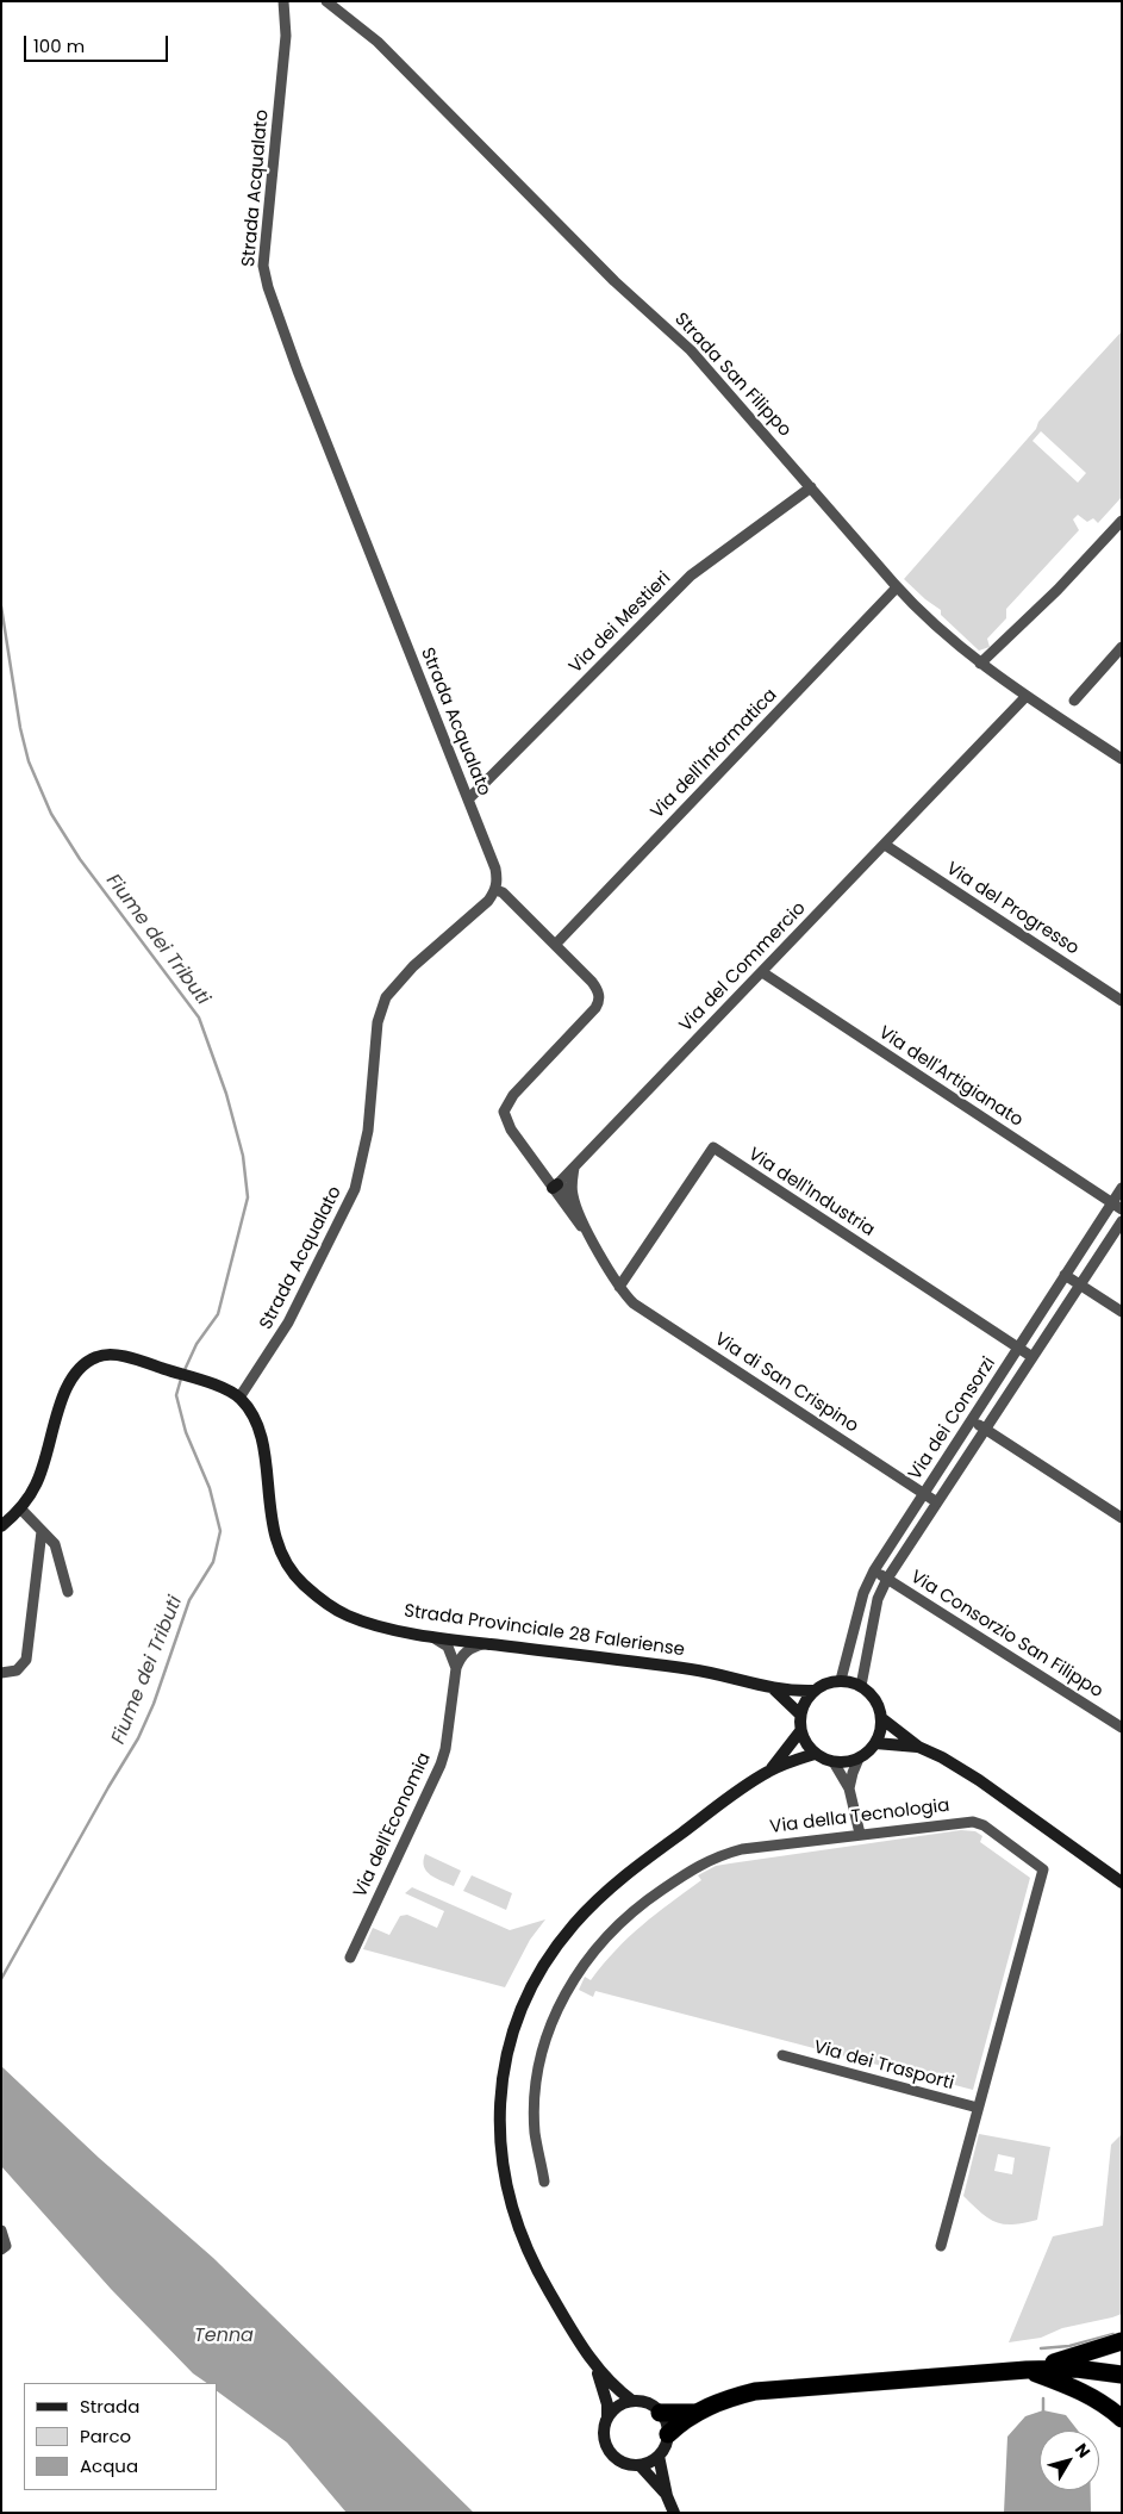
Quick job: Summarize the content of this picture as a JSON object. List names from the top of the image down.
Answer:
{
  "streets": {
    "main road": ["Strada Provinciale 28 Faleriense"],
    "street": [
      "Strada Acqualato",
      "Strada San Filippo",
      "Via dei Mestieri",
      "Via dell'Informatica",
      "Via del Progresso",
      "Via del Commercio",
      "Via dell'Artigianato",
      "Via dell'Industria",
      "Via di San Crispino",
      "Via dei Consorzi",
      "Via Consorzio San Filippo",
      "Via della Tecnologia",
      "Via dell'Economia",
      "Via dei Trasporti"
    ]
  },
  "crossings": [
    ["Strada Acqualato", "Via dei Mestieri"],
    ["Strada Acqualato", "Strada Provinciale 28 Faleriense"],
    ["Strada San Filippo", "Via dei Mestieri"],
    ["Strada San Filippo", "Via dell'Informatica"],
    ["Strada San Filippo", "Via del Commercio"],
    ["Via del Progresso", "Via del Commercio"],
    ["Via del Commercio", "Via dell'Artigianato"],
    ["Via dell'Artigianato", "Via dei Consorzi"],
    ["Via dell'Industria", "Via di San Crispino"],
    ["Via dell'Industria", "Via dei Consorzi"],
    ["Via di San Crispino", "Via dei Consorzi"],
    ["Via dei Consorzi", "Strada Provinciale 28 Faleriense"],
    ["Via dei Consorzi", "Via Consorzio San Filippo"],
    ["Via della Tecnologia", "Via dei Trasporti"]
  ],
  "water": ["Fiume dei Tributi", "Tenna"],
  "legend": ["Strada", "Parco", "Acqua"],
  "scale_bar": "100 m",
  "north": "top right"
}
